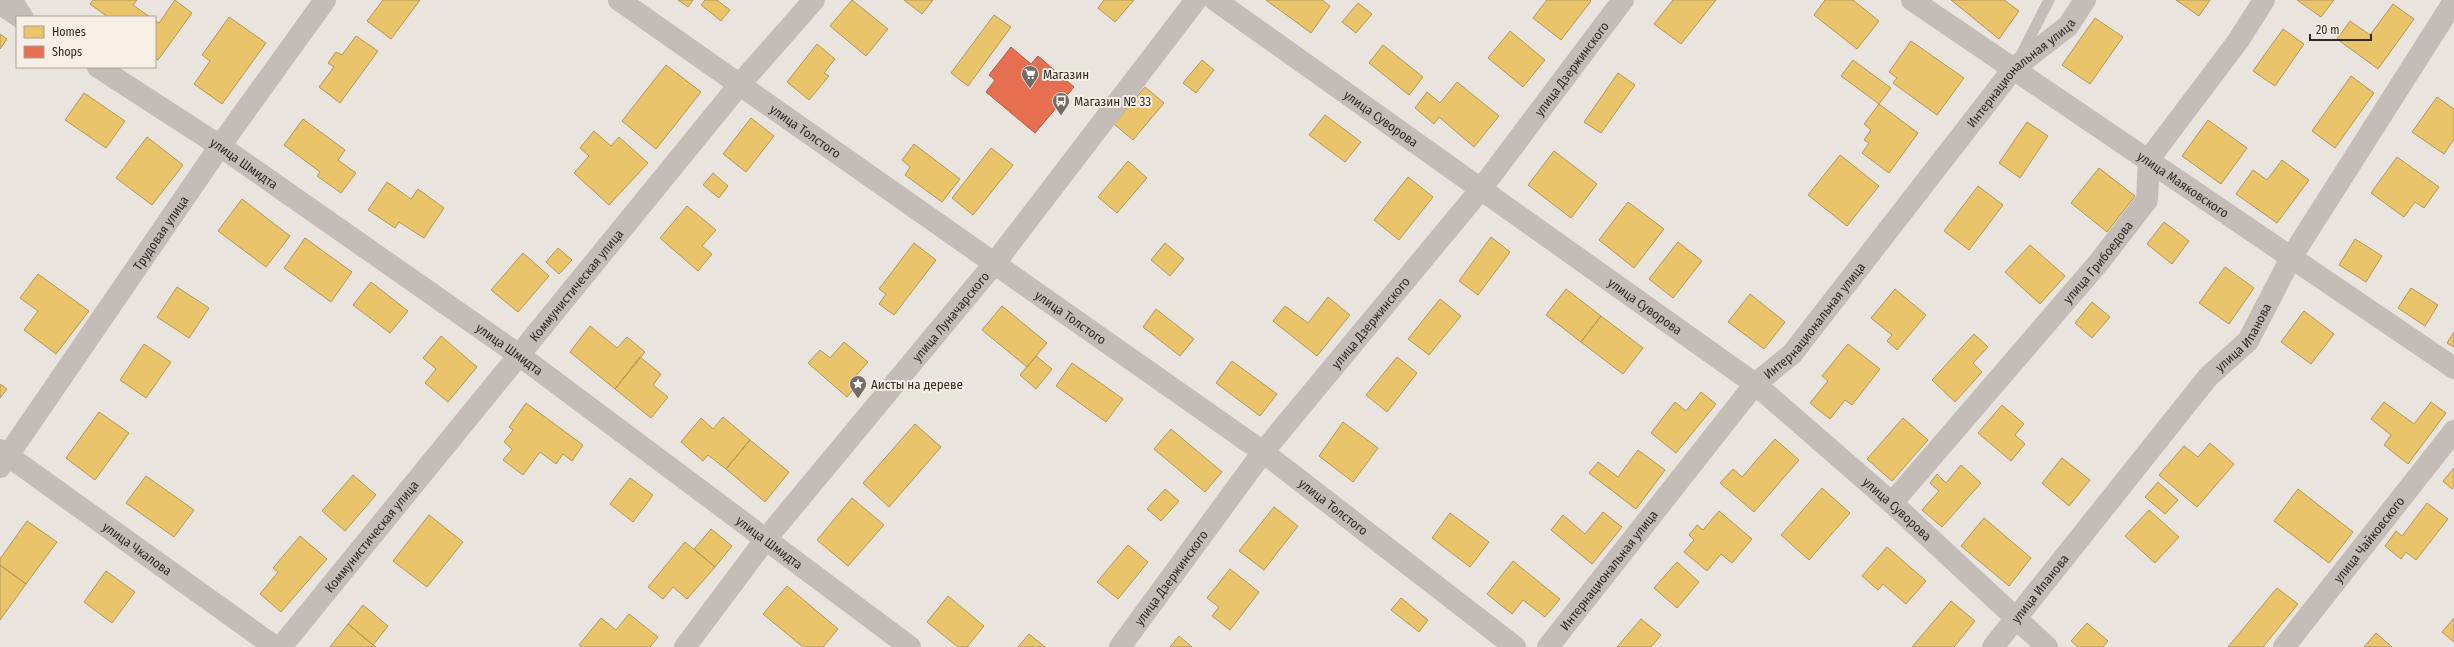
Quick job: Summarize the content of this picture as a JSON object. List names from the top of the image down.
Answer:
{
  "streets": {
    "street": [
      "улица Дзержинского",
      "Интернациональная улица",
      "улица Суворова",
      "улица Толстого",
      "улица Шмидта",
      "улица Маяковского",
      "Трудовая улица",
      "улица Грибоедова",
      "Коммунистическая улица",
      "улица Луначарского",
      "улица Ипанова",
      "улица Чайковского",
      "улица Чкалова"
    ]
  },
  "crossings": [
    ["улица Дзержинского", "улица Суворова"],
    ["улица Дзержинского", "улица Толстого"],
    ["Интернациональная улица", "улица Суворова"],
    ["Интернациональная улица", "улица Маяковского"],
    ["улица Суворова", "улица Грибоедова"],
    ["улица Суворова", "улица Ипанова"],
    ["улица Толстого", "Коммунистическая улица"],
    ["улица Толстого", "улица Луначарского"],
    ["улица Шмидта", "Трудовая улица"],
    ["улица Шмидта", "Коммунистическая улица"],
    ["улица Шмидта", "улица Луначарского"],
    ["улица Маяковского", "улица Грибоедова"],
    ["улица Маяковского", "улица Ипанова"],
    ["Трудовая улица", "улица Чкалова"]
  ],
  "places": {
    "supermarket": ["Магазин"],
    "bus stop": ["Магазин № 33"],
    "place": ["Аисты на дереве"]
  },
  "legend": ["Homes", "Shops"],
  "scale_bar": "20 m"
}
